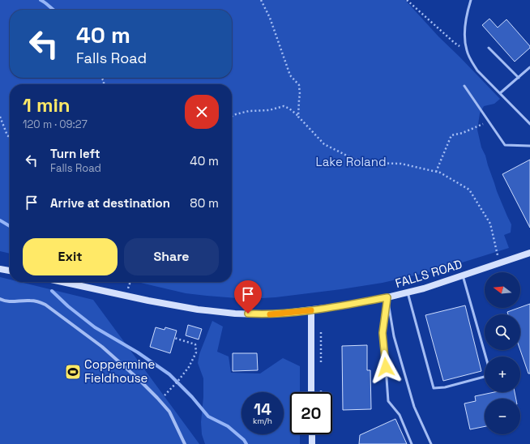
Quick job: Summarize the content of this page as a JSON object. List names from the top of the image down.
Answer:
{
  "streets": {
    "main road": ["FALLS ROAD"]
  },
  "parks": ["Lake Roland"],
  "places": {
    "sports": ["Coppermine Fieldhouse"]
  },
  "north": "left",
  "page": {
    "turn": ["40 m", "Falls Road"],
    "heading": ["1 min", "120 m · 09:27"],
    "list": [
      {
        "name": "Turn left",
        "note": "Falls Road",
        "value": "40 m"
      },
      {
        "name": "Arrive at destination",
        "value": "80 m"
      }
    ],
    "buttons": ["Exit", "Share"],
    "map_buttons": ["+", "−"],
    "speed": "14 km/h",
    "limit": "20"
  }
}
